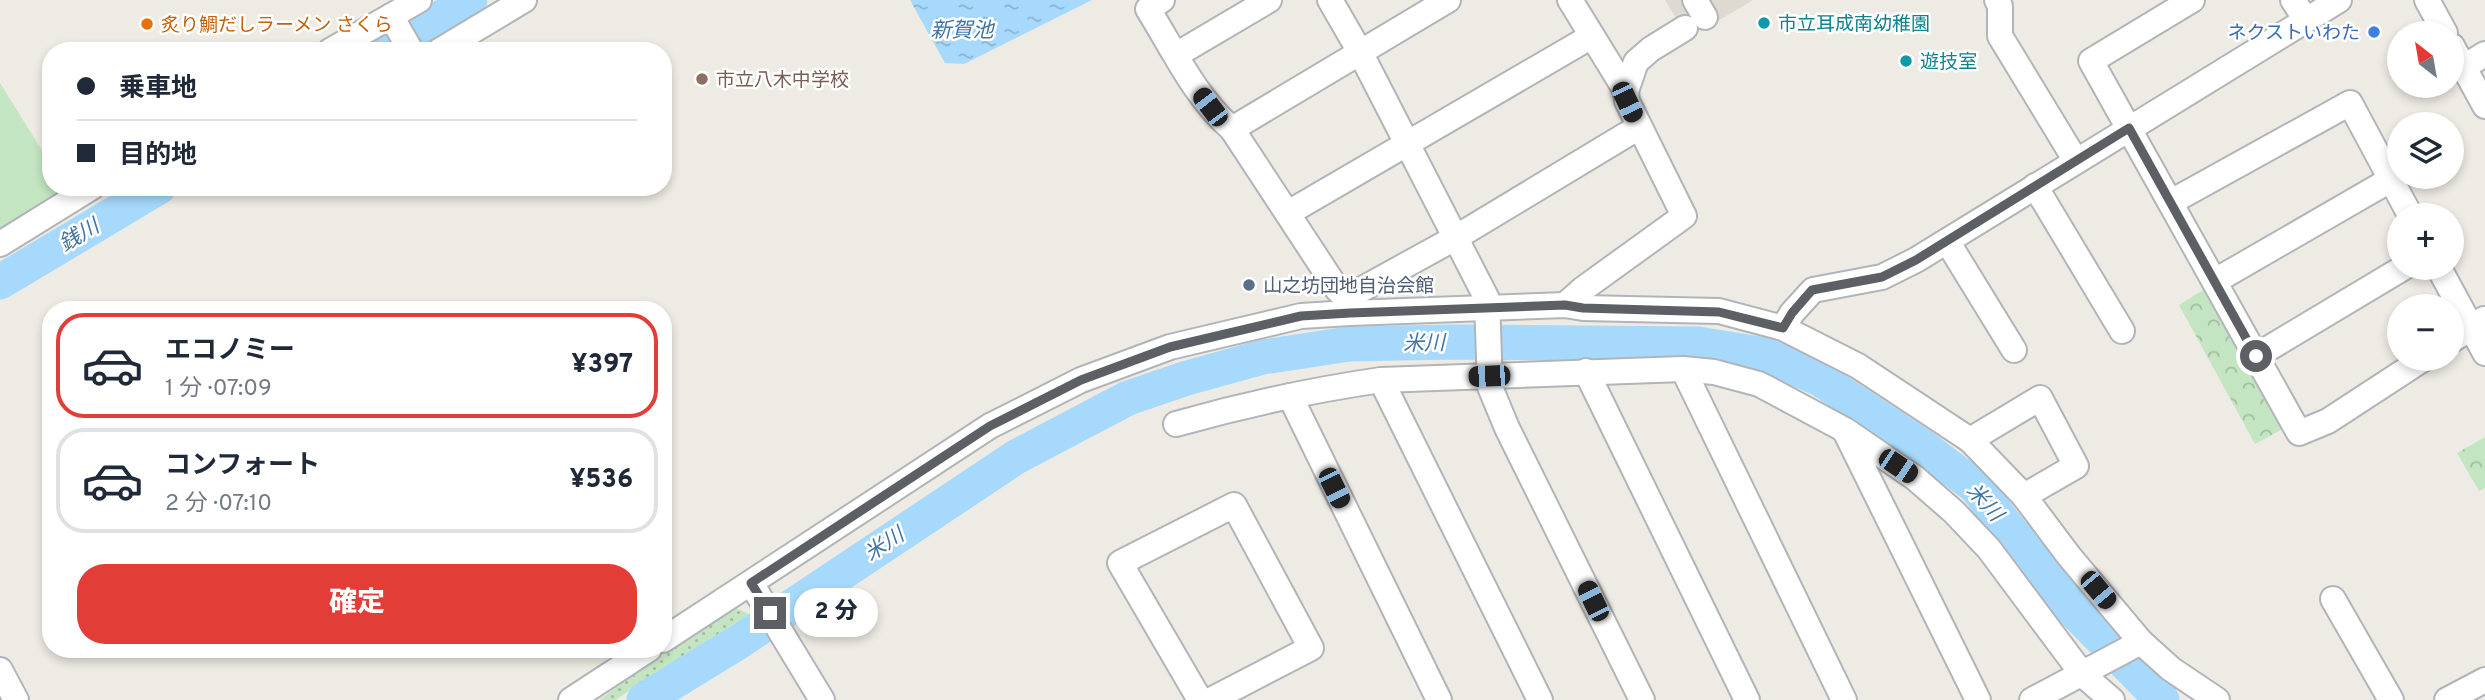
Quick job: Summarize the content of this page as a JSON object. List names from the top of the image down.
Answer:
{
  "water": ["新賀池", "銭川", "米川"],
  "places": [
    "市立耳成南幼稚園",
    "炙り鯛だしラーメン さくら",
    "ネクストいわた",
    "遊技室",
    "市立八木中学校",
    "山之坊団地自治会館"
  ],
  "north": "top left",
  "page": {
    "map_buttons": ["+", "−"],
    "banner": ["乗車地", "目的地"],
    "list": [
      {
        "name": "エコノミー",
        "note": "1 分 · 07:09",
        "value": "¥397"
      },
      {
        "name": "コンフォート",
        "note": "2 分 · 07:10",
        "value": "¥536"
      }
    ],
    "buttons": "確定",
    "bubble": "2 分"
  }
}
